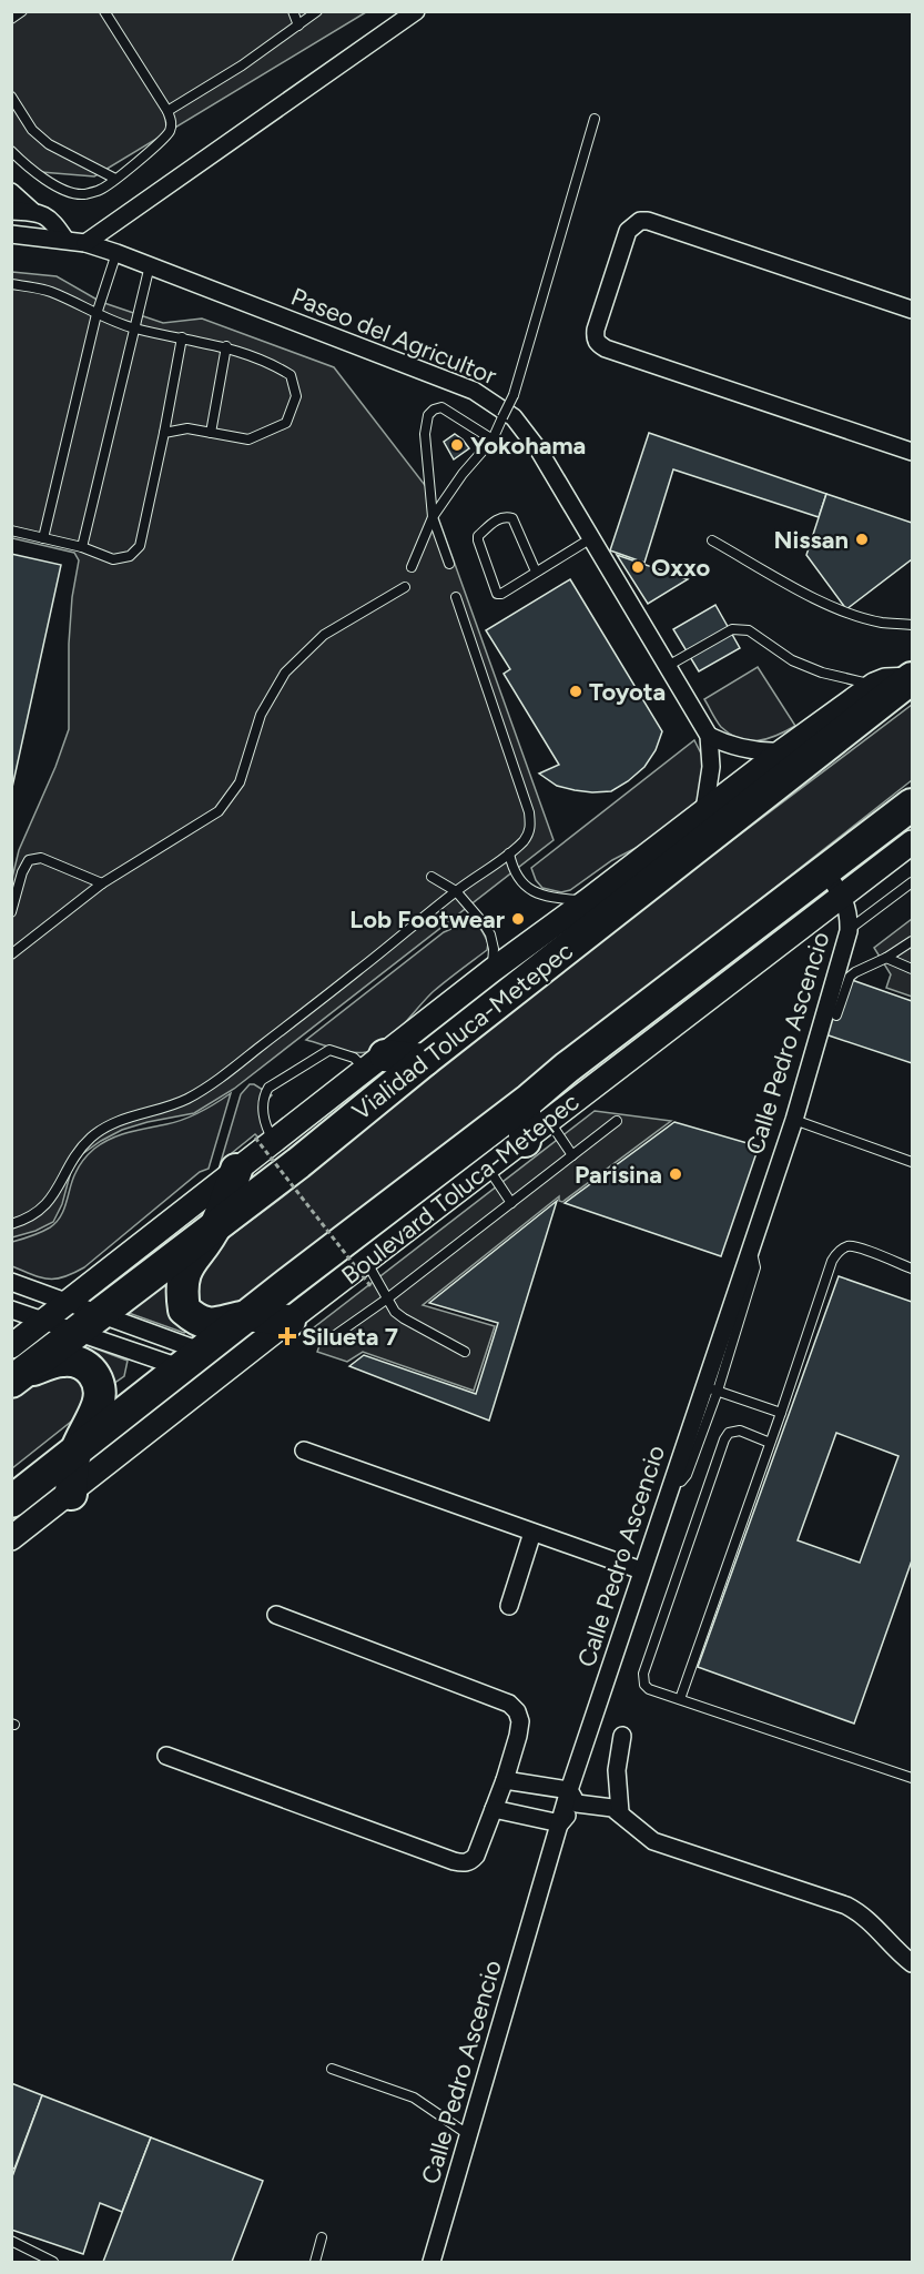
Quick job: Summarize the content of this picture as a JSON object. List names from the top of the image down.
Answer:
{
  "streets": {
    "highway": ["Vialidad Toluca-Metepec"],
    "main road": ["Boulevard Toluca-Metepec"],
    "street": ["Paseo del Agricultor", "Calle Pedro Ascencio"]
  },
  "crossings": [
    ["Calle Pedro Ascencio", "Boulevard Toluca-Metepec"]
  ],
  "places": {
    "other": [
      "Yokohama",
      "Nissan",
      "Oxxo",
      "Toyota",
      "Lob Footwear",
      "Parisina"
    ],
    "health": ["Silueta 7"]
  }
}
